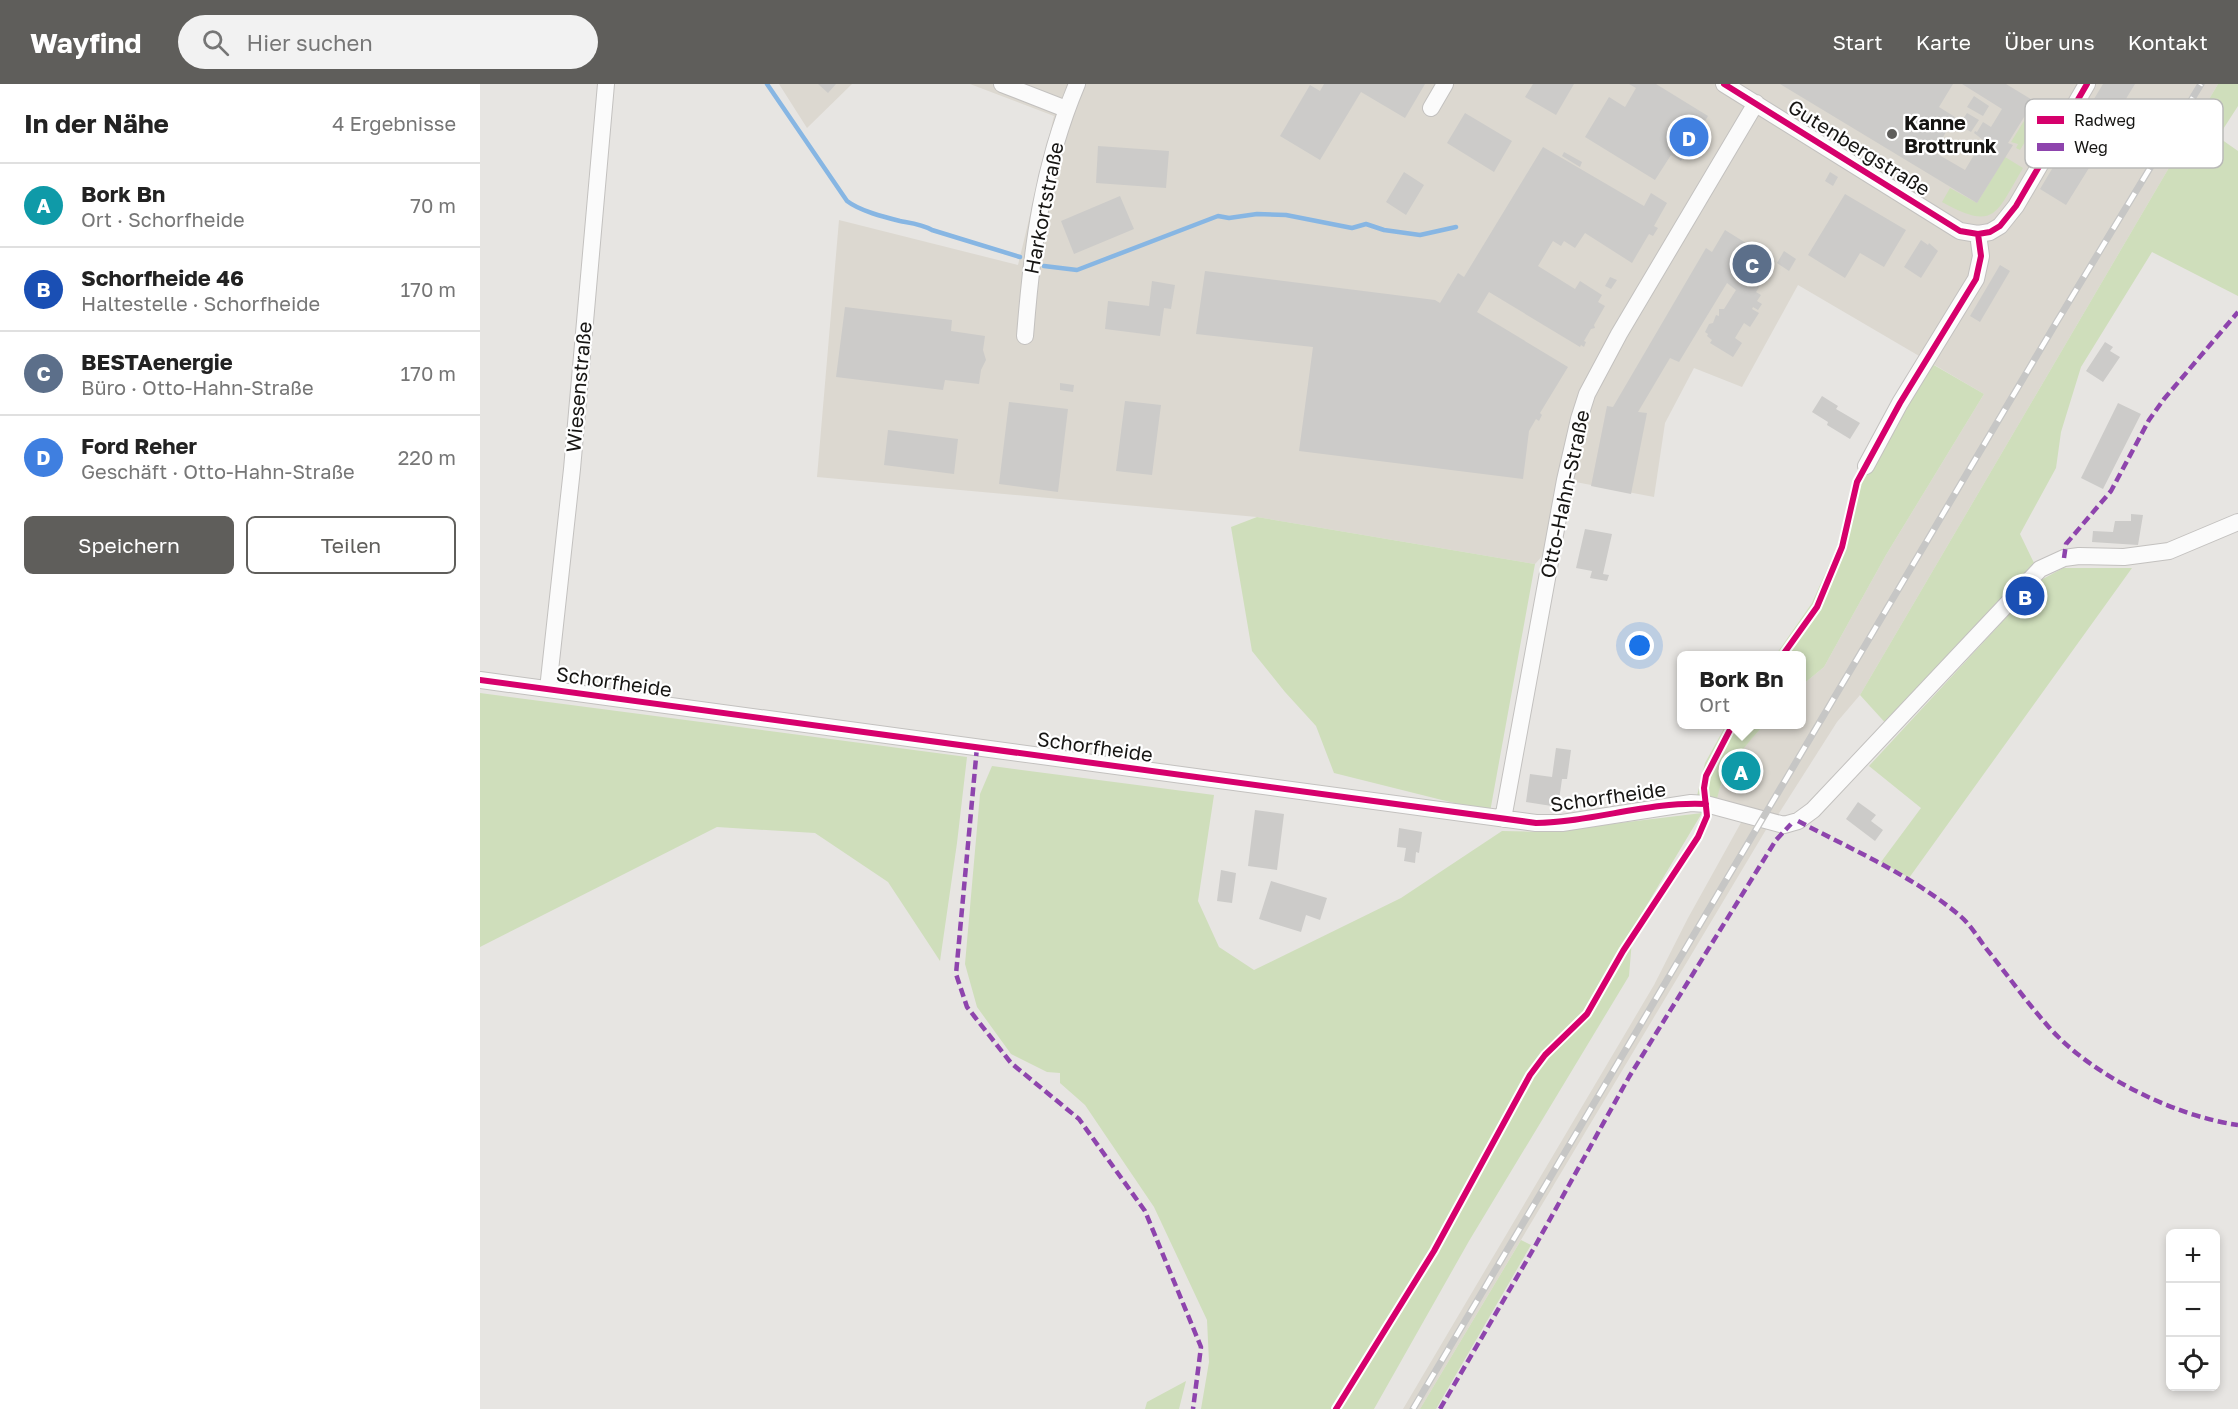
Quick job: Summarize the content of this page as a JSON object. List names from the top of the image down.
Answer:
{
  "streets": {
    "street": [
      "Gutenbergstraße",
      "Harkortstraße",
      "Wiesenstraße",
      "Otto-Hahn-Straße",
      "Schorfheide"
    ]
  },
  "crossings": [
    ["Gutenbergstraße", "Otto-Hahn-Straße"],
    ["Wiesenstraße", "Schorfheide"],
    ["Otto-Hahn-Straße", "Schorfheide"]
  ],
  "places": ["Kanne Brottrunk"],
  "legend": ["Radweg", "Weg"],
  "page": {
    "header": "Wayfind",
    "search": "Hier suchen",
    "nav": [
      "Start",
      "Karte",
      "Über uns",
      "Kontakt"
    ],
    "heading": ["In der Nähe", "4 Ergebnisse"],
    "pins": [
      "D",
      "C",
      "B",
      "A"
    ],
    "list": [
      {
        "mark": "A",
        "name": "Bork Bn",
        "note": "Ort · Schorfheide",
        "value": "70 m"
      },
      {
        "mark": "B",
        "name": "Schorfheide 46",
        "note": "Haltestelle · Schorfheide",
        "value": "170 m"
      },
      {
        "mark": "C",
        "name": "BESTAenergie",
        "note": "Büro · Otto-Hahn-Straße",
        "value": "170 m"
      },
      {
        "mark": "D",
        "name": "Ford Reher",
        "note": "Geschäft · Otto-Hahn-Straße",
        "value": "220 m"
      }
    ],
    "buttons": ["Speichern", "Teilen"],
    "popup": ["Bork Bn", "Ort"],
    "map_buttons": ["+", "−"]
  }
}
